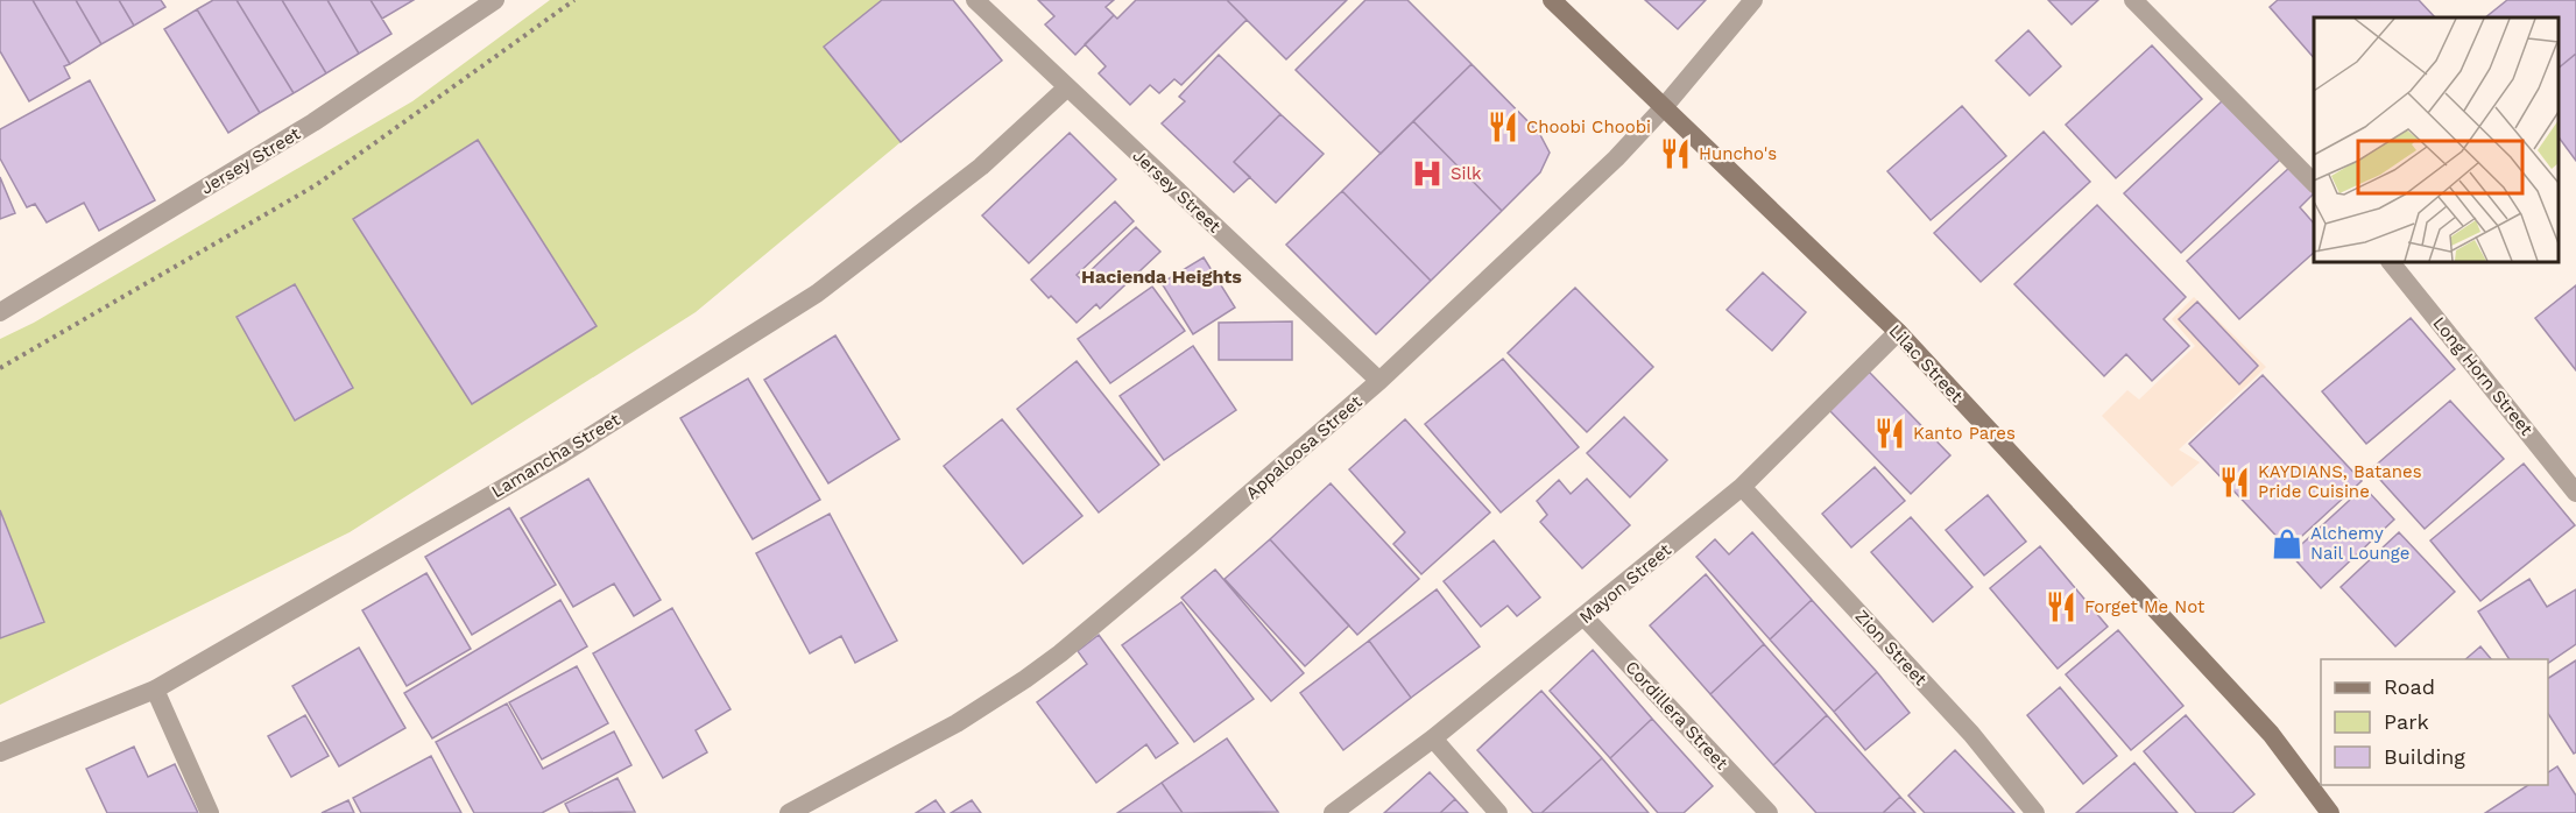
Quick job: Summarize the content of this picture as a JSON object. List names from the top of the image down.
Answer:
{
  "streets": {
    "main road": ["Lilac Street"],
    "street": [
      "Jersey Street",
      "Long Horn Street",
      "Appaloosa Street",
      "Lamancha Street",
      "Mayon Street",
      "Zion Street",
      "Cordillera Street"
    ]
  },
  "crossings": [
    ["Jersey Street", "Appaloosa Street"],
    ["Jersey Street", "Lamancha Street"],
    ["Lilac Street", "Appaloosa Street"],
    ["Lilac Street", "Mayon Street"],
    ["Mayon Street", "Zion Street"],
    ["Mayon Street", "Cordillera Street"]
  ],
  "districts": ["Hacienda Heights"],
  "places": {
    "restaurant": [
      "Choobi Choobi",
      "Huncho's",
      "Kanto Pares",
      "KAYDIANS, Batanes Pride Cuisine",
      "Forget Me Not"
    ],
    "hospital": ["Silk"],
    "shop": ["Alchemy Nail Lounge"]
  },
  "legend": ["Road", "Park", "Building"]
}
